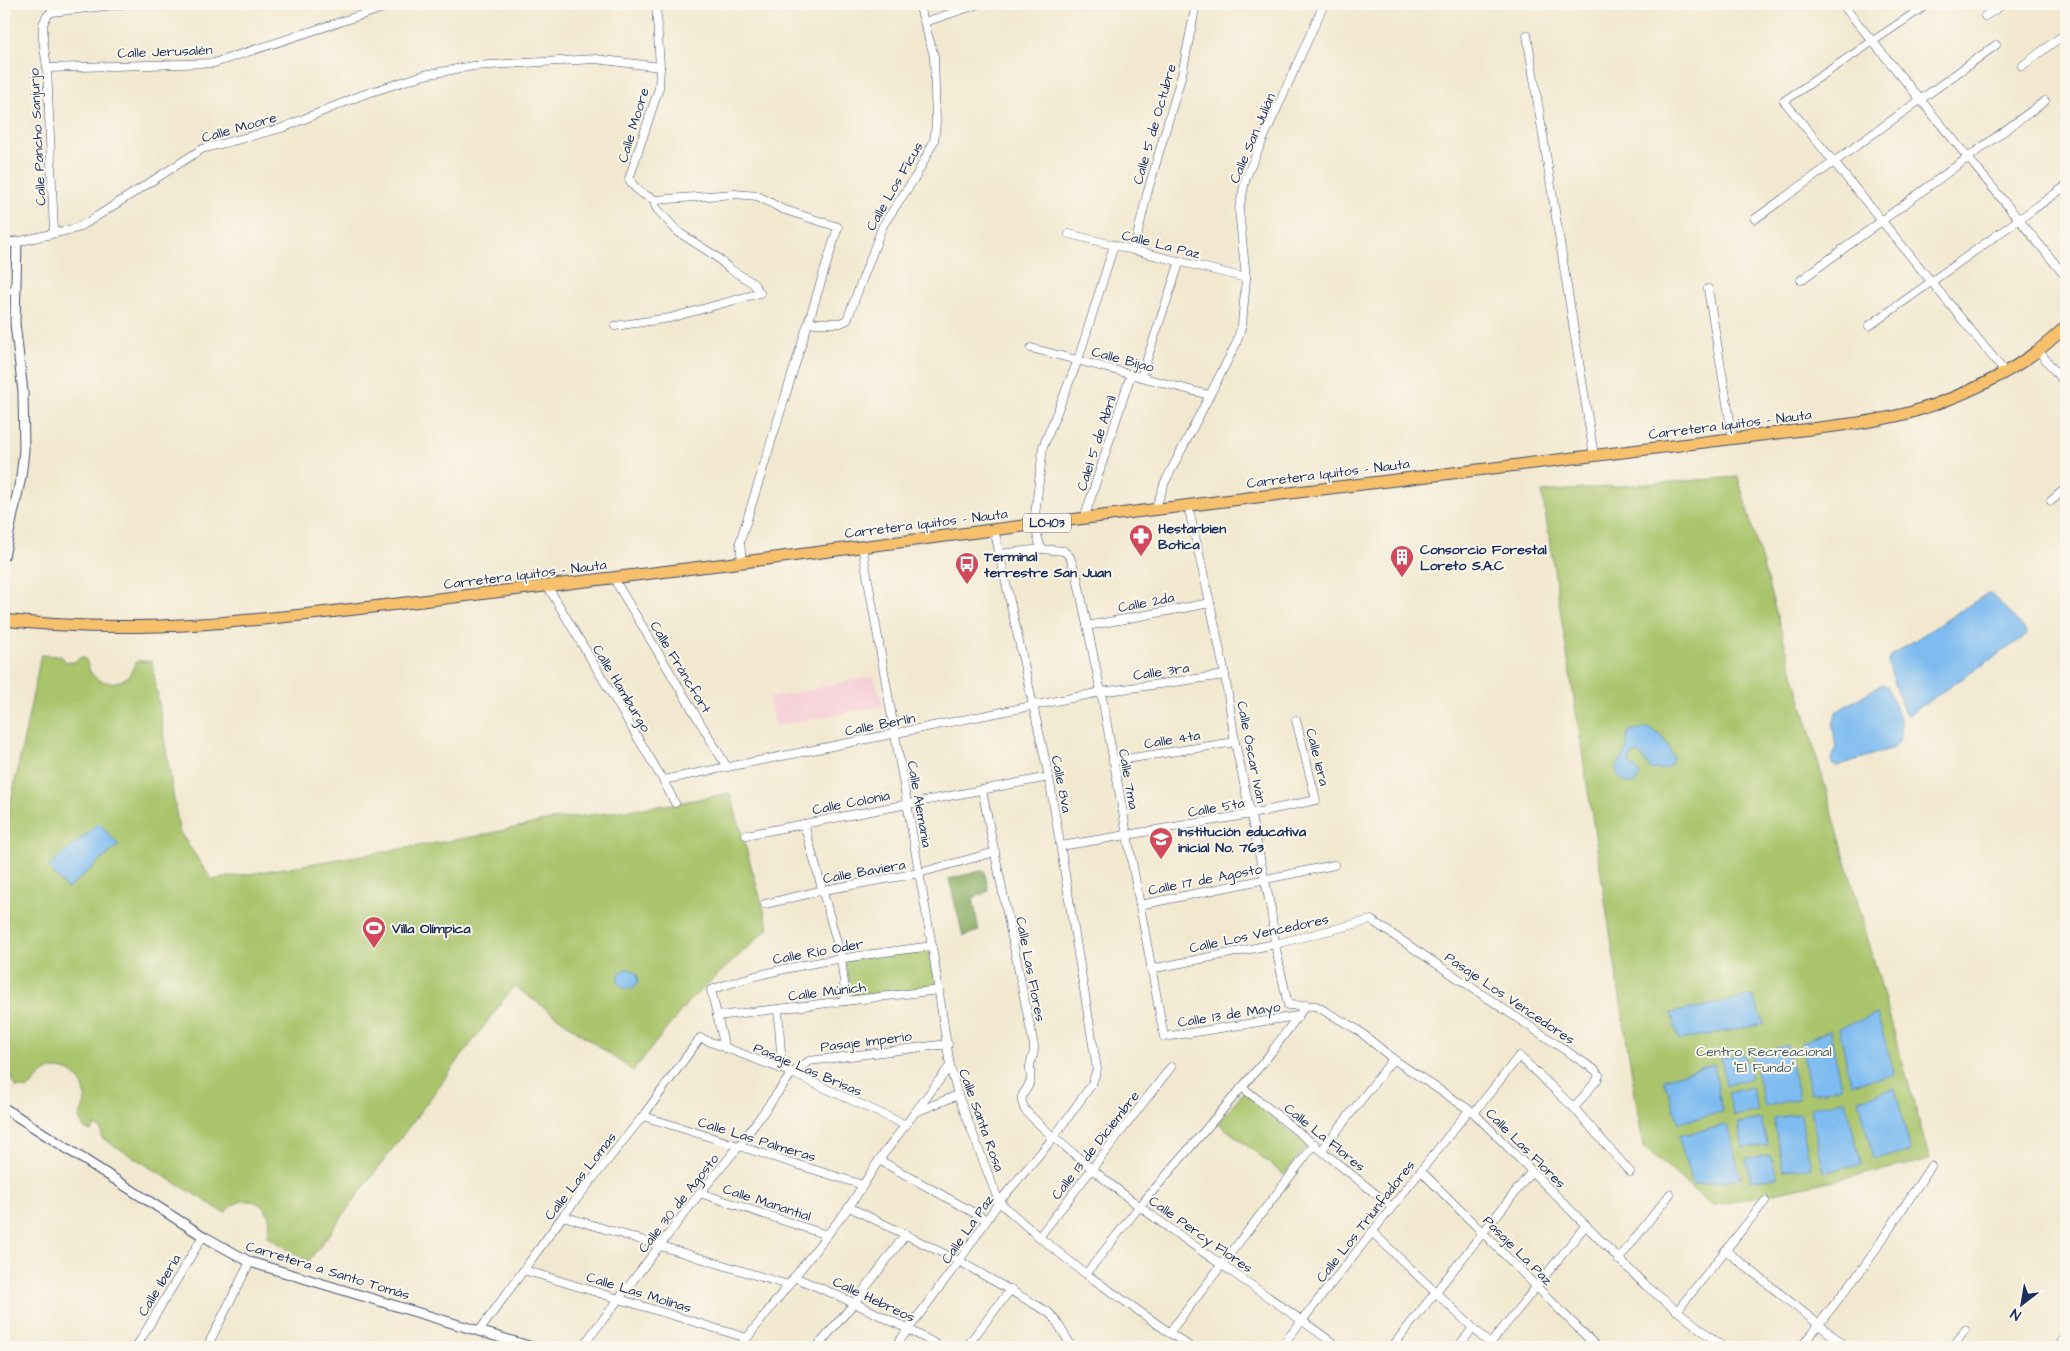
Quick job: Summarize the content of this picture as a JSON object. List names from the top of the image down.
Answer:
{
  "streets": {
    "main road": ["Carretera Iquitos - Nauta", "LO-103"],
    "street": [
      "Calle Jerusalén",
      "Calle 5 de Octubre",
      "Calle Moore",
      "Calle Pancho Sanjurjo",
      "Calle San Julián",
      "Calle Los Ficus",
      "Calle La Paz",
      "Calle Bijao",
      "Calel 5 de Abril",
      "Calle 2da",
      "Calle Fráncfort",
      "Calle 3ra",
      "Calle Hamburgo",
      "Calle Berlín",
      "Calle 4ta",
      "Calle Óscar Iván",
      "Calle 1era",
      "Calle 7ma",
      "Calle 8va",
      "Calle Colonia",
      "Calle Alemania",
      "Calle 5ta",
      "Calle Baviera",
      "Calle 17 de Agosto",
      "Calle Los Vencedores",
      "Calle Río Oder",
      "Calle Las Flores",
      "Calle Múnich",
      "Pasaje Los Vencedores",
      "Calle 13 de Mayo",
      "Pasaje Imperio",
      "Pasaje Las Brisas",
      "Calle Santa Rosa",
      "Calle La Flores",
      "Calle Las Palmeras",
      "Calle 13 de Diciembre",
      "Calle Las Lomas",
      "Calle Manantial",
      "Calle 30 de Agosto",
      "Calle Los Triunfadores",
      "Calle Percy Flores",
      "Pasaje La Paz",
      "Carretera a Santo Tomás",
      "Calle Iberia",
      "Calle Las Molinas",
      "Calle Hebreos"
    ]
  },
  "crossings": [
    ["Calle Jerusalén", "Calle Pancho Sanjurjo"],
    ["Calle 5 de Octubre", "Calle La Paz"],
    ["Calle Moore", "Calle Pancho Sanjurjo"],
    ["Calle San Julián", "Calle La Paz"],
    ["Calle San Julián", "Calle Bijao"],
    ["Calle San Julián", "Carretera Iquitos - Nauta"],
    ["Calle La Paz", "Calle 8va"],
    ["Calle La Paz", "Calle Las Flores"],
    ["Calle La Paz", "Calle Santa Rosa"],
    ["Calle La Paz", "Calle Percy Flores"],
    ["Calle La Paz", "Calle Hebreos"],
    ["Calle Bijao", "Calel 5 de Abril"],
    ["Carretera Iquitos - Nauta", "Calel 5 de Abril"],
    ["Carretera Iquitos - Nauta", "Calle Fráncfort"],
    ["Carretera Iquitos - Nauta", "Calle Hamburgo"],
    ["Carretera Iquitos - Nauta", "Calle Óscar Iván"],
    ["Carretera Iquitos - Nauta", "Calle 8va"],
    ["Carretera Iquitos - Nauta", "Calle Alemania"],
    ["Calle 2da", "Calle Óscar Iván"],
    ["Calle 2da", "Calle 7ma"],
    ["Calle Fráncfort", "Calle Berlín"],
    ["Calle 3ra", "Calle Berlín"],
    ["Calle 3ra", "Calle Óscar Iván"],
    ["Calle 3ra", "Calle 7ma"],
    ["Calle Hamburgo", "Calle Berlín"],
    ["Calle Berlín", "Calle 7ma"],
    ["Calle Berlín", "Calle 8va"],
    ["Calle Berlín", "Calle Alemania"],
    ["Calle 4ta", "Calle Óscar Iván"],
    ["Calle 4ta", "Calle 7ma"],
    ["Calle Óscar Iván", "Calle 5ta"],
    ["Calle Óscar Iván", "Calle 17 de Agosto"],
    ["Calle Óscar Iván", "Calle Los Vencedores"],
    ["Calle Óscar Iván", "Calle Las Flores"],
    ["Calle 1era", "Calle 5ta"],
    ["Calle 7ma", "Calle 8va"],
    ["Calle 7ma", "Calle 5ta"],
    ["Calle 7ma", "Calle 17 de Agosto"],
    ["Calle 7ma", "Calle Los Vencedores"],
    ["Calle 7ma", "Calle 13 de Mayo"],
    ["Calle 8va", "Calle Colonia"],
    ["Calle 8va", "Calle 5ta"],
    ["Calle Colonia", "Calle Alemania"],
    ["Calle Colonia", "Calle Las Flores"],
    ["Calle Alemania", "Calle Baviera"],
    ["Calle Alemania", "Calle Río Oder"],
    ["Calle Alemania", "Calle Múnich"],
    ["Calle Alemania", "Pasaje Imperio"],
    ["Calle Alemania", "Calle Santa Rosa"],
    ["Calle Baviera", "Calle Las Flores"],
    ["Calle Los Vencedores", "Pasaje Los Vencedores"],
    ["Calle Río Oder", "Calle Múnich"],
    ["Calle Las Flores", "Calle Los Triunfadores"],
    ["Calle Las Flores", "Calle Percy Flores"],
    ["Pasaje Imperio", "Pasaje Las Brisas"],
    ["Pasaje Imperio", "Calle 30 de Agosto"],
    ["Pasaje Las Brisas", "Calle Santa Rosa"],
    ["Pasaje Las Brisas", "Calle Las Lomas"],
    ["Pasaje Las Brisas", "Calle 30 de Agosto"],
    ["Calle Santa Rosa", "Calle Las Palmeras"],
    ["Calle Santa Rosa", "Calle 13 de Diciembre"],
    ["Calle Santa Rosa", "Calle Manantial"],
    ["Calle Santa Rosa", "Calle Las Molinas"],
    ["Calle Santa Rosa", "Calle Hebreos"],
    ["Calle La Flores", "Calle Los Triunfadores"],
    ["Calle Las Palmeras", "Calle Las Lomas"],
    ["Calle Las Palmeras", "Calle 30 de Agosto"],
    ["Calle 13 de Diciembre", "Calle Percy Flores"],
    ["Calle Las Lomas", "Carretera a Santo Tomás"],
    ["Calle Las Lomas", "Calle Las Molinas"],
    ["Calle Manantial", "Calle 30 de Agosto"],
    ["Calle 30 de Agosto", "Calle Las Molinas"],
    ["Calle Los Triunfadores", "Calle Percy Flores"],
    ["Calle Los Triunfadores", "Pasaje La Paz"],
    ["Carretera a Santo Tomás", "Calle Iberia"]
  ],
  "parks": ["Centro Recreacional “El Fundo”"],
  "places": {
    "pharmacy": ["Hestarbien Botica"],
    "building": ["Consorcio Forestal Loreto S.A.C"],
    "bus stop": ["Terminal terrestre San Juan"],
    "school or university": ["Institución educativa inicial No. 763"],
    "sports": ["Villa Olímpica"]
  },
  "north": "bottom left"
}
